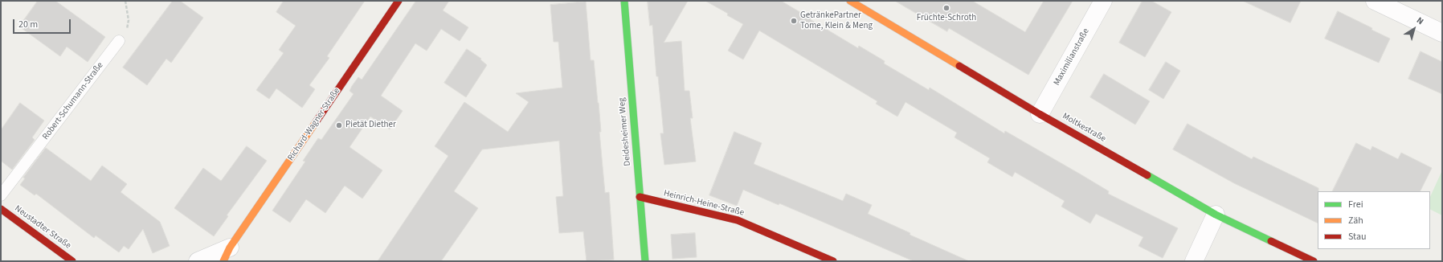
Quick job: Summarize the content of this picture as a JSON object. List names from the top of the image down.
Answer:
{
  "streets": {
    "street": [
      "Maximilianstraße",
      "Richard-Wagner-Straße",
      "Moltkestraße",
      "Deidesheimer Weg",
      "Heinrich-Heine-Straße",
      "Neustadter Straße"
    ],
    "lane": ["Robert-Schumann-Straße"]
  },
  "crossings": [
    ["Maximilianstraße", "Moltkestraße"],
    ["Deidesheimer Weg", "Heinrich-Heine-Straße"]
  ],
  "places": ["Früchte-Schroth", "GetränkePartner Tome, Klein & Meng", "Pietät Diether"],
  "legend": ["Frei", "Zäh", "Stau"],
  "scale_bar": "20 m",
  "north": "top right"
}
